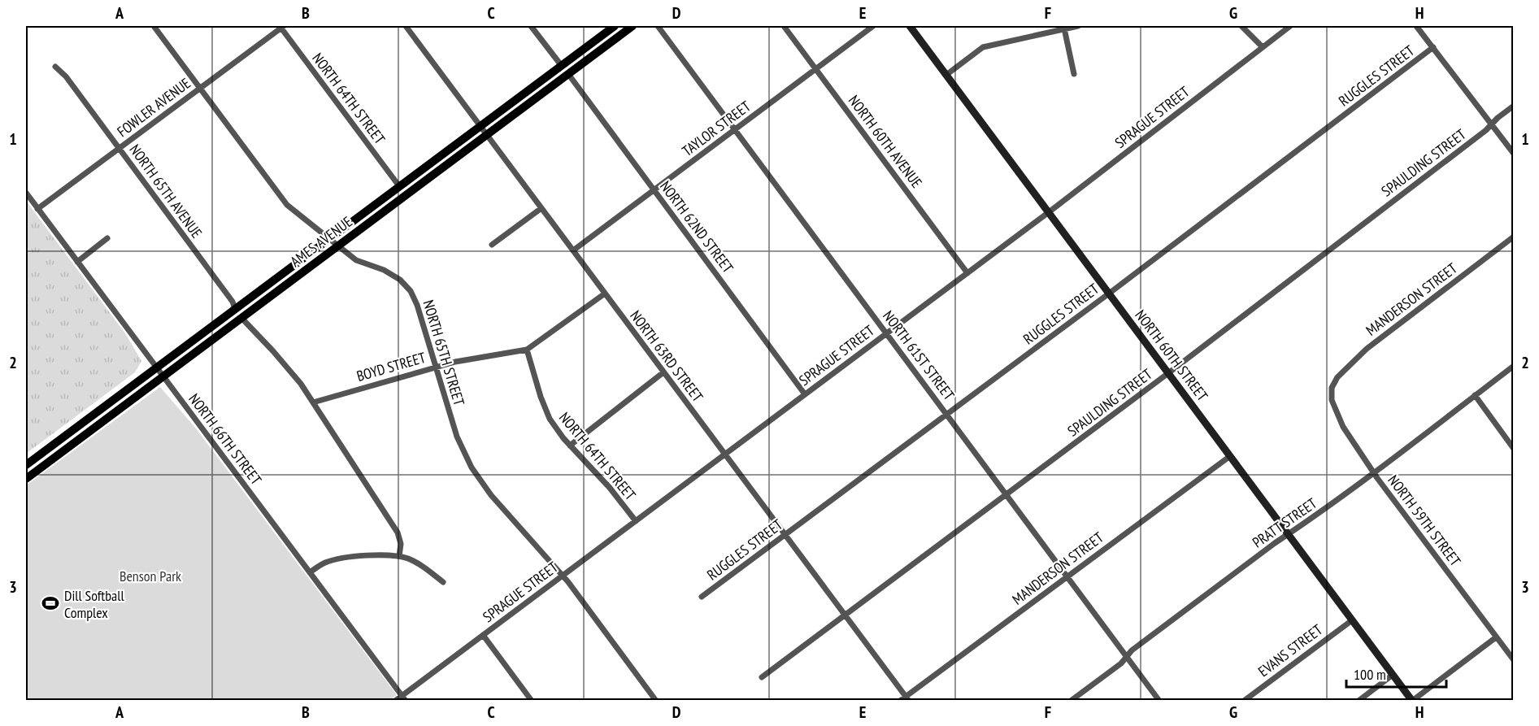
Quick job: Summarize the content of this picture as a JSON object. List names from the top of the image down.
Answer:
{
  "streets": {
    "main road": ["AMES AVENUE", "NORTH 60TH STREET"],
    "street": [
      "RUGGLES STREET",
      "NORTH 64TH STREET",
      "FOWLER AVENUE",
      "SPRAGUE STREET",
      "TAYLOR STREET",
      "NORTH 60TH AVENUE",
      "SPAULDING STREET",
      "NORTH 65TH AVENUE",
      "NORTH 62ND STREET",
      "MANDERSON STREET",
      "NORTH 65TH STREET",
      "NORTH 61ST STREET",
      "NORTH 63RD STREET",
      "BOYD STREET",
      "NORTH 66TH STREET",
      "NORTH 59TH STREET",
      "PRATT STREET",
      "EVANS STREET"
    ]
  },
  "crossings": [
    ["RUGGLES STREET", "NORTH 61ST STREET"],
    ["RUGGLES STREET", "NORTH 60TH STREET"],
    ["RUGGLES STREET", "NORTH 63RD STREET"],
    ["NORTH 64TH STREET", "FOWLER AVENUE"],
    ["NORTH 64TH STREET", "SPRAGUE STREET"],
    ["NORTH 64TH STREET", "AMES AVENUE"],
    ["NORTH 64TH STREET", "BOYD STREET"],
    ["FOWLER AVENUE", "NORTH 65TH AVENUE"],
    ["FOWLER AVENUE", "NORTH 65TH STREET"],
    ["FOWLER AVENUE", "NORTH 66TH STREET"],
    ["SPRAGUE STREET", "NORTH 60TH AVENUE"],
    ["SPRAGUE STREET", "NORTH 62ND STREET"],
    ["SPRAGUE STREET", "NORTH 65TH STREET"],
    ["SPRAGUE STREET", "NORTH 61ST STREET"],
    ["SPRAGUE STREET", "NORTH 60TH STREET"],
    ["SPRAGUE STREET", "NORTH 63RD STREET"],
    ["SPRAGUE STREET", "NORTH 66TH STREET"],
    ["TAYLOR STREET", "NORTH 60TH AVENUE"],
    ["TAYLOR STREET", "NORTH 62ND STREET"],
    ["TAYLOR STREET", "NORTH 61ST STREET"],
    ["TAYLOR STREET", "NORTH 63RD STREET"],
    ["SPAULDING STREET", "NORTH 61ST STREET"],
    ["SPAULDING STREET", "NORTH 60TH STREET"],
    ["SPAULDING STREET", "NORTH 63RD STREET"],
    ["NORTH 65TH AVENUE", "AMES AVENUE"],
    ["NORTH 62ND STREET", "AMES AVENUE"],
    ["AMES AVENUE", "NORTH 65TH STREET"],
    ["AMES AVENUE", "NORTH 63RD STREET"],
    ["AMES AVENUE", "NORTH 66TH STREET"],
    ["MANDERSON STREET", "NORTH 61ST STREET"],
    ["MANDERSON STREET", "NORTH 60TH STREET"],
    ["MANDERSON STREET", "NORTH 63RD STREET"],
    ["MANDERSON STREET", "NORTH 59TH STREET"],
    ["NORTH 65TH STREET", "BOYD STREET"],
    ["NORTH 61ST STREET", "PRATT STREET"],
    ["NORTH 60TH STREET", "PRATT STREET"],
    ["NORTH 60TH STREET", "EVANS STREET"],
    ["NORTH 63RD STREET", "BOYD STREET"],
    ["NORTH 59TH STREET", "PRATT STREET"]
  ],
  "parks": ["Benson Park"],
  "places": {
    "sports": ["Dill Softball Complex"]
  },
  "scale_bar": "100 m",
  "grid": {
    "columns": [
      "A",
      "B",
      "C",
      "D",
      "E",
      "F",
      "G",
      "H"
    ],
    "rows": ["1", "2", "3"]
  }
}
